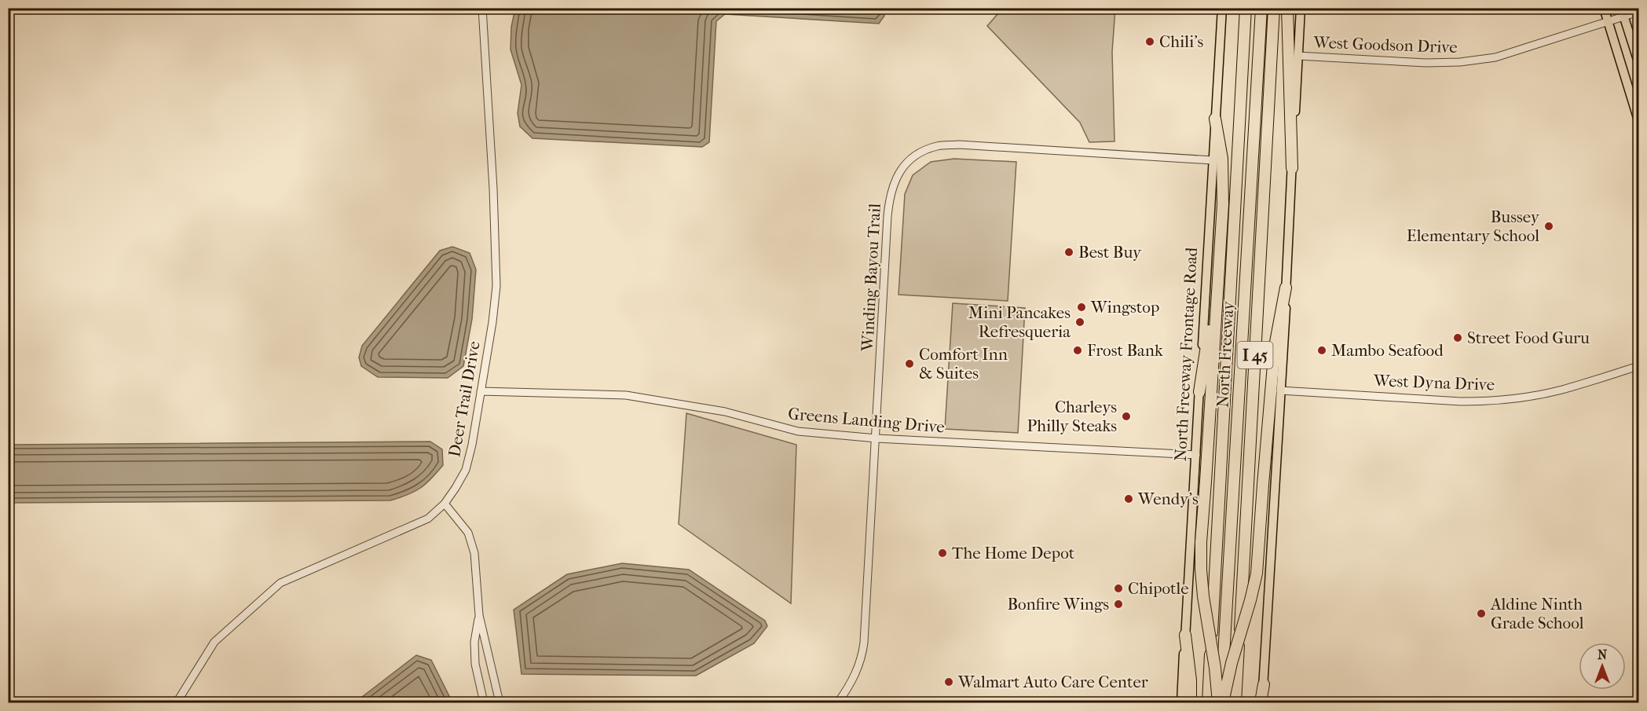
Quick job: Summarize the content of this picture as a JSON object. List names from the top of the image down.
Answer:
{
  "streets": {
    "highway": ["North Freeway", "I 45"],
    "main road": ["North Freeway Frontage Road"],
    "street": [
      "West Goodson Drive",
      "Winding Bayou Trail",
      "West Dyna Drive",
      "Deer Trail Drive",
      "Greens Landing Drive"
    ]
  },
  "crossings": [
    ["Winding Bayou Trail", "North Freeway Frontage Road"],
    ["Winding Bayou Trail", "Greens Landing Drive"],
    ["North Freeway Frontage Road", "Greens Landing Drive"],
    ["Deer Trail Drive", "Greens Landing Drive"]
  ],
  "places": [
    "Chili's",
    "Bussey Elementary School",
    "Best Buy",
    "Wingstop",
    "Mini Pancakes Refresqueria",
    "Street Food Guru",
    "Frost Bank",
    "Mambo Seafood",
    "Comfort Inn & Suites",
    "Charleys Philly Steaks",
    "Wendy's",
    "The Home Depot",
    "Chipotle",
    "Bonfire Wings",
    "Aldine Ninth Grade School",
    "Walmart Auto Care Center"
  ],
  "north": "top"
}
